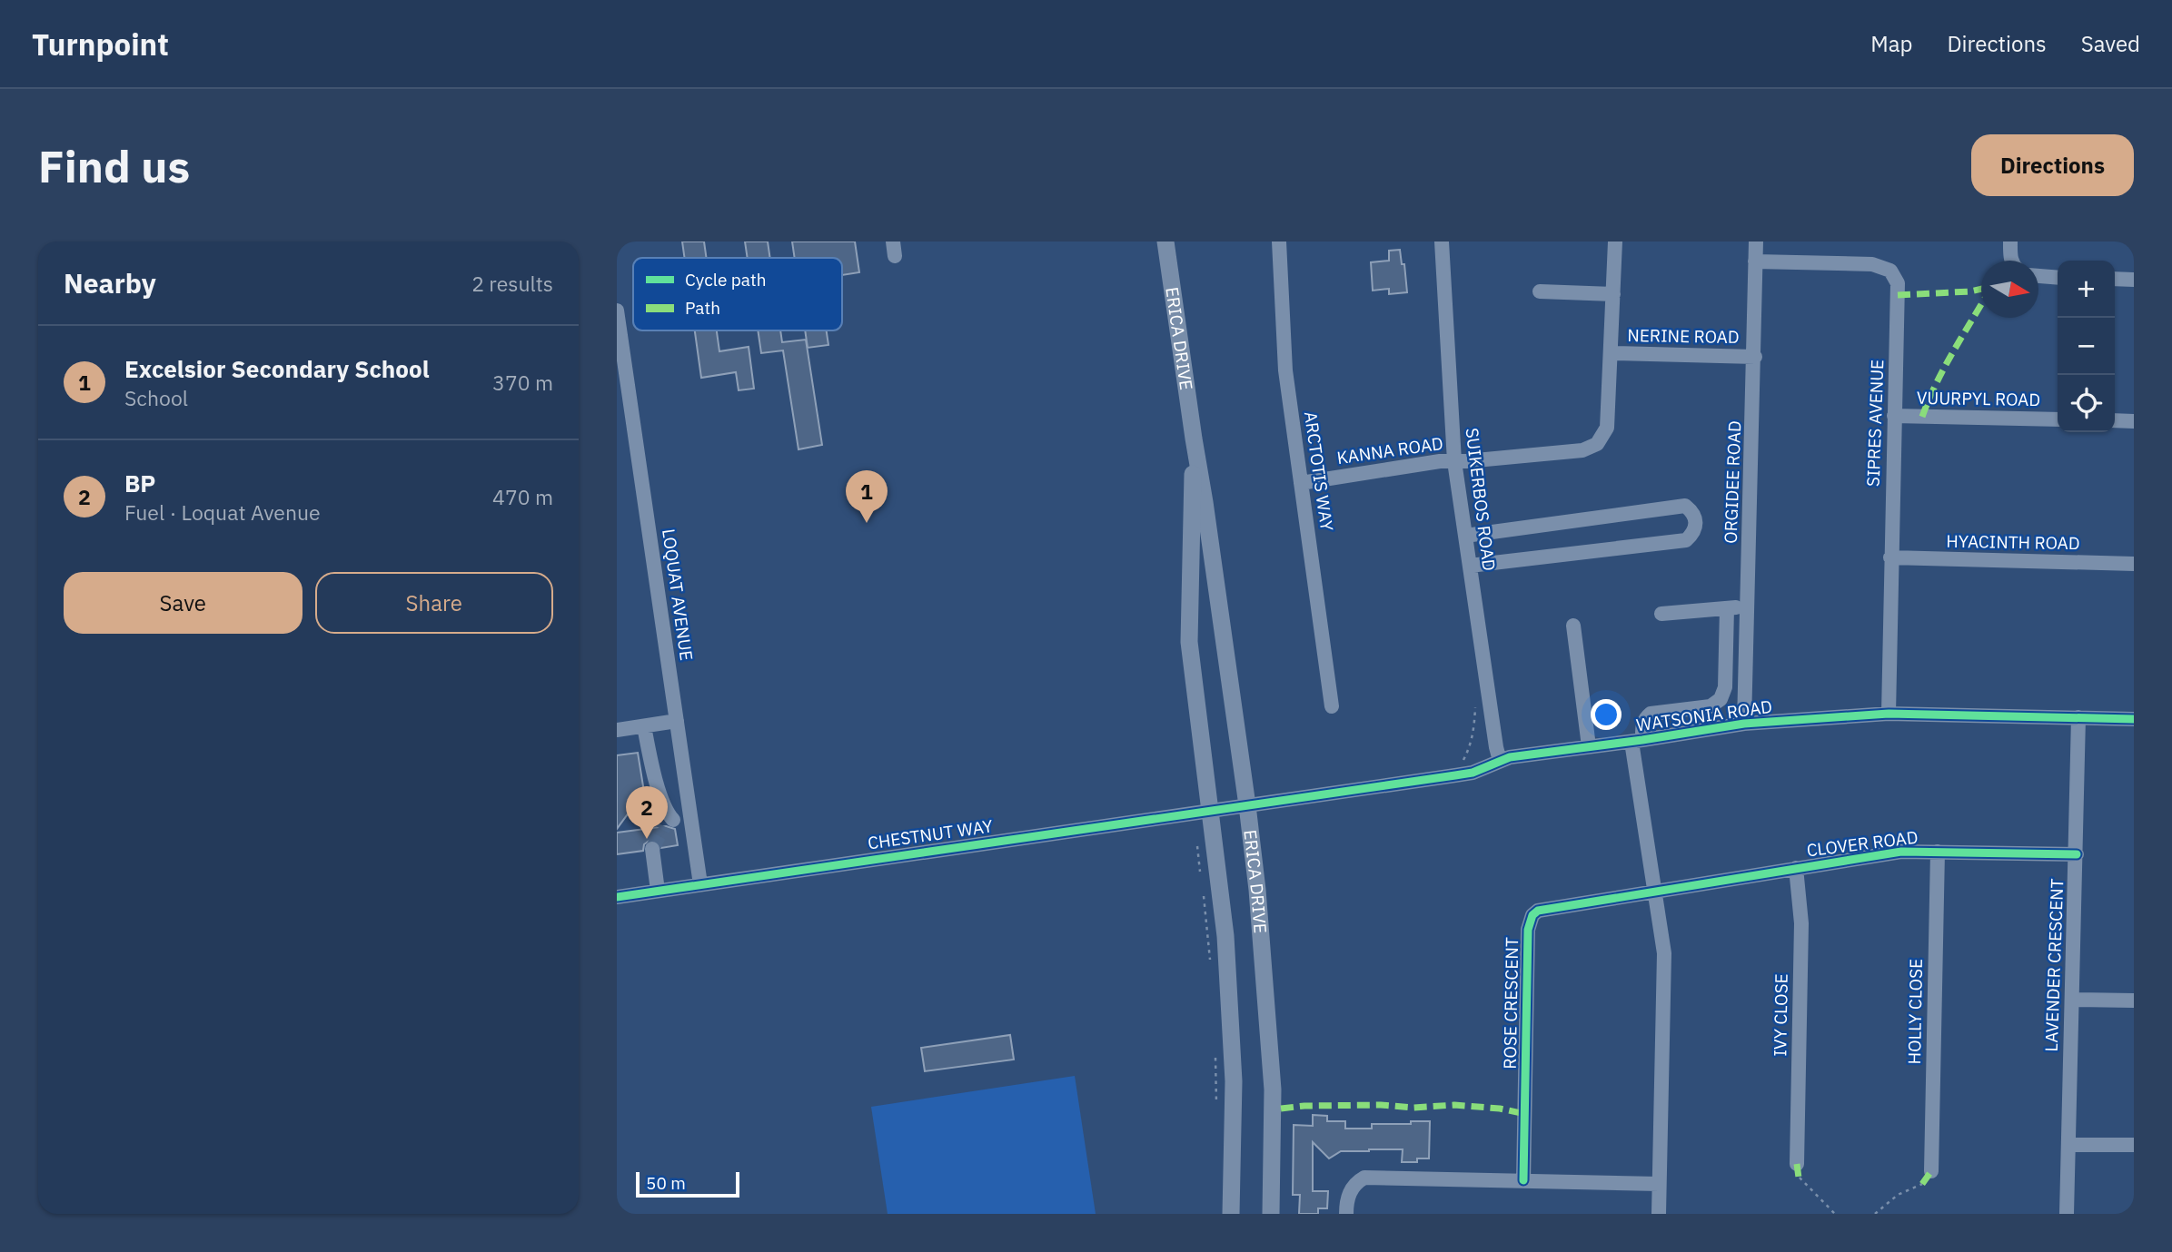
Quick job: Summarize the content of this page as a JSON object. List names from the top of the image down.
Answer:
{
  "streets": {
    "main road": ["ERICA DRIVE"],
    "street": [
      "NERINE ROAD",
      "VUURPYL ROAD",
      "SIPRES AVENUE",
      "KANNA ROAD",
      "ARCTOTIS WAY",
      "ORGIDEE ROAD",
      "SUIKERBOS ROAD",
      "HYACINTH ROAD",
      "LOQUAT AVENUE",
      "WATSONIA ROAD",
      "CHESTNUT WAY",
      "CLOVER ROAD",
      "LAVENDER CRESCENT",
      "ROSE CRESCENT",
      "HOLLY CLOSE",
      "IVY CLOSE"
    ]
  },
  "crossings": [
    ["NERINE ROAD", "KANNA ROAD"],
    ["NERINE ROAD", "ORGIDEE ROAD"],
    ["ERICA DRIVE", "WATSONIA ROAD"],
    ["ERICA DRIVE", "CHESTNUT WAY"],
    ["VUURPYL ROAD", "SIPRES AVENUE"],
    ["SIPRES AVENUE", "ORGIDEE ROAD"],
    ["SIPRES AVENUE", "HYACINTH ROAD"],
    ["SIPRES AVENUE", "WATSONIA ROAD"],
    ["KANNA ROAD", "ARCTOTIS WAY"],
    ["KANNA ROAD", "SUIKERBOS ROAD"],
    ["ORGIDEE ROAD", "WATSONIA ROAD"],
    ["SUIKERBOS ROAD", "WATSONIA ROAD"],
    ["LOQUAT AVENUE", "CHESTNUT WAY"],
    ["WATSONIA ROAD", "CHESTNUT WAY"],
    ["WATSONIA ROAD", "LAVENDER CRESCENT"],
    ["CLOVER ROAD", "LAVENDER CRESCENT"],
    ["CLOVER ROAD", "ROSE CRESCENT"],
    ["CLOVER ROAD", "HOLLY CLOSE"],
    ["CLOVER ROAD", "IVY CLOSE"]
  ],
  "legend": ["Cycle path", "Path"],
  "scale_bar": "50 m",
  "north": "right",
  "page": {
    "header": "Turnpoint",
    "nav": ["Map", "Directions", "Saved"],
    "buttons": [
      "Directions",
      ["Save", "Share"]
    ],
    "title": "Find us",
    "heading": ["Nearby", "2 results"],
    "map_buttons": ["+", "−"],
    "list": [
      {
        "mark": "1",
        "name": "Excelsior Secondary School",
        "note": "School",
        "value": "370 m"
      },
      {
        "mark": "2",
        "name": "BP",
        "note": "Fuel · Loquat Avenue",
        "value": "470 m"
      }
    ],
    "pins": ["1", "2"],
    "scale": "50 m"
  }
}
